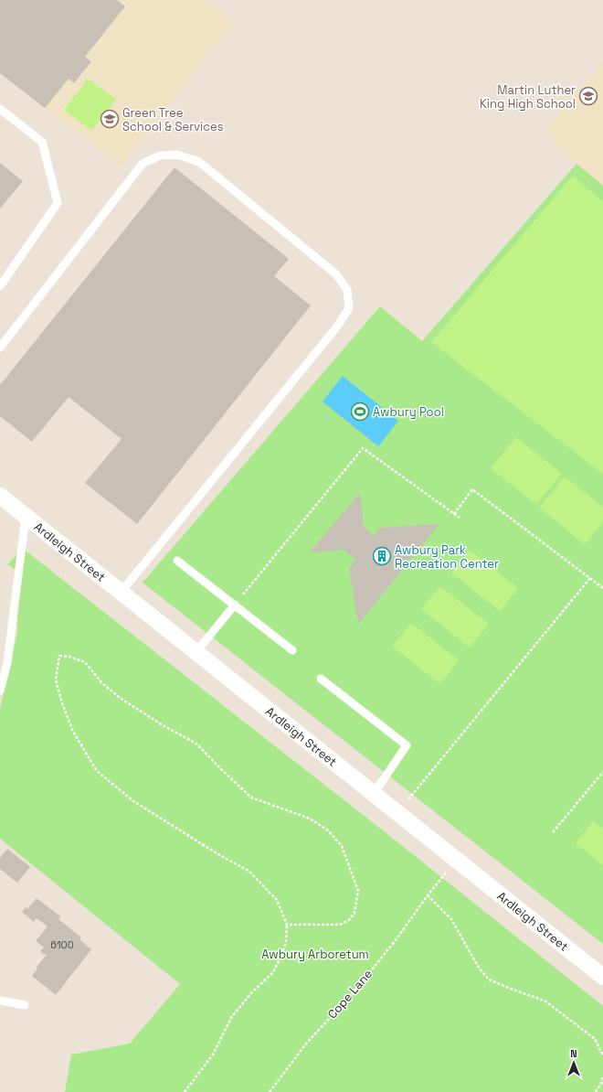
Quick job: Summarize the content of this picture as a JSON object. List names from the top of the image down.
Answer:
{
  "streets": {
    "street": ["Ardleigh Street"],
    "path": ["Cope Lane"]
  },
  "crossings": [
    ["Ardleigh Street", "Cope Lane"]
  ],
  "parks": ["Awbury Arboretum"],
  "places": {
    "school or university": ["Martin Luther King High School", "Green Tree School & Services"],
    "sports": ["Awbury Pool"],
    "building": ["Awbury Park Recreation Center"]
  },
  "house_numbers": ["6100"],
  "north": "top"
}
